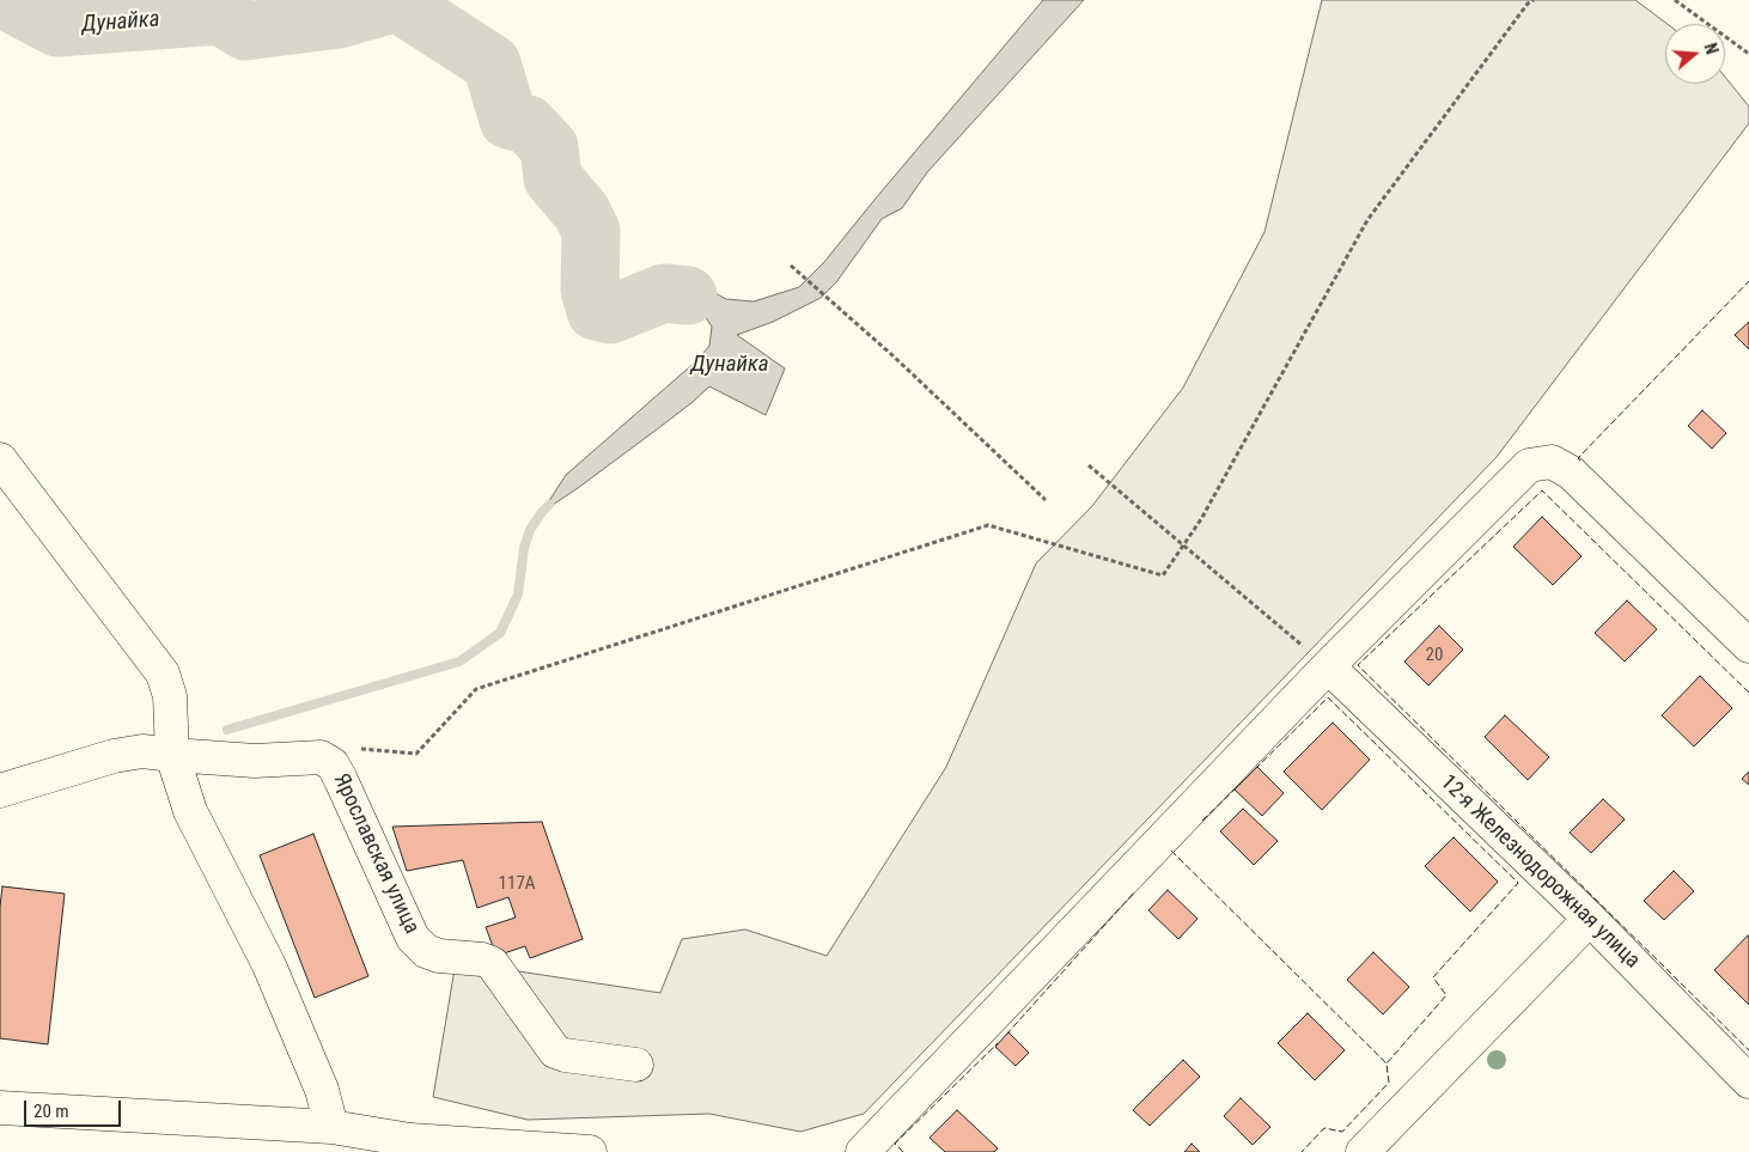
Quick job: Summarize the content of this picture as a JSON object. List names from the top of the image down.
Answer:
{
  "streets": {
    "street": ["Ярославская улица", "12-я Железнодорожная улица"]
  },
  "water": ["Дунайка"],
  "house_numbers": ["20", "117А"],
  "scale_bar": "20 m",
  "north": "right"
}
